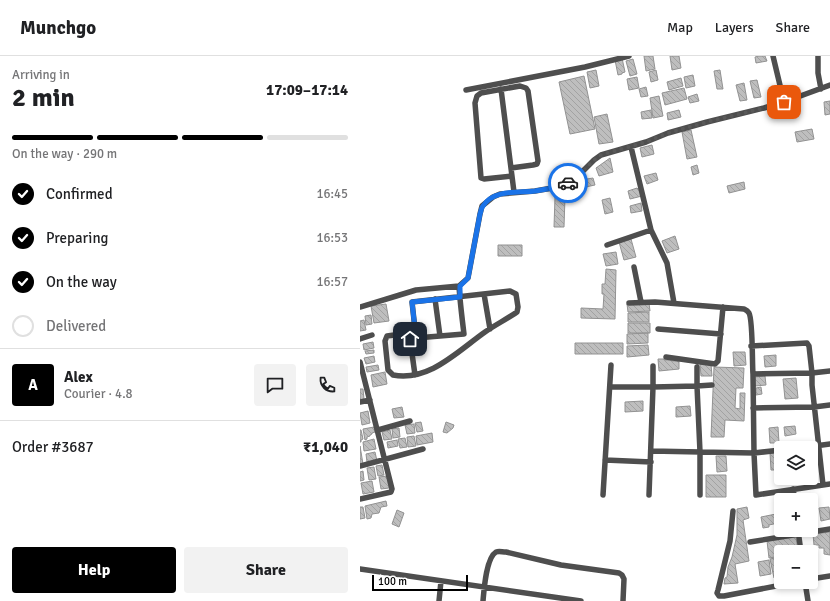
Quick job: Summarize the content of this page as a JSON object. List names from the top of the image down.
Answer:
{
  "scale_bar": "100 m",
  "page": {
    "header": "Munchgo",
    "nav": ["Map", "Layers", "Share"],
    "heading": ["2 min", "Arriving in", "17:09–17:14"],
    "panel": [
      "Alex",
      "Courier · 4.8",
      "Order #3687",
      "₹1,040"
    ],
    "bar": "On the way · 290 m",
    "list": [
      ["Confirmed", "16:45"],
      ["Preparing", "16:53"],
      ["On the way", "16:57"],
      "Delivered"
    ],
    "round": "A",
    "map_buttons": ["+", "−"],
    "buttons": ["Help", "Share"],
    "scale": "100 m"
  }
}
